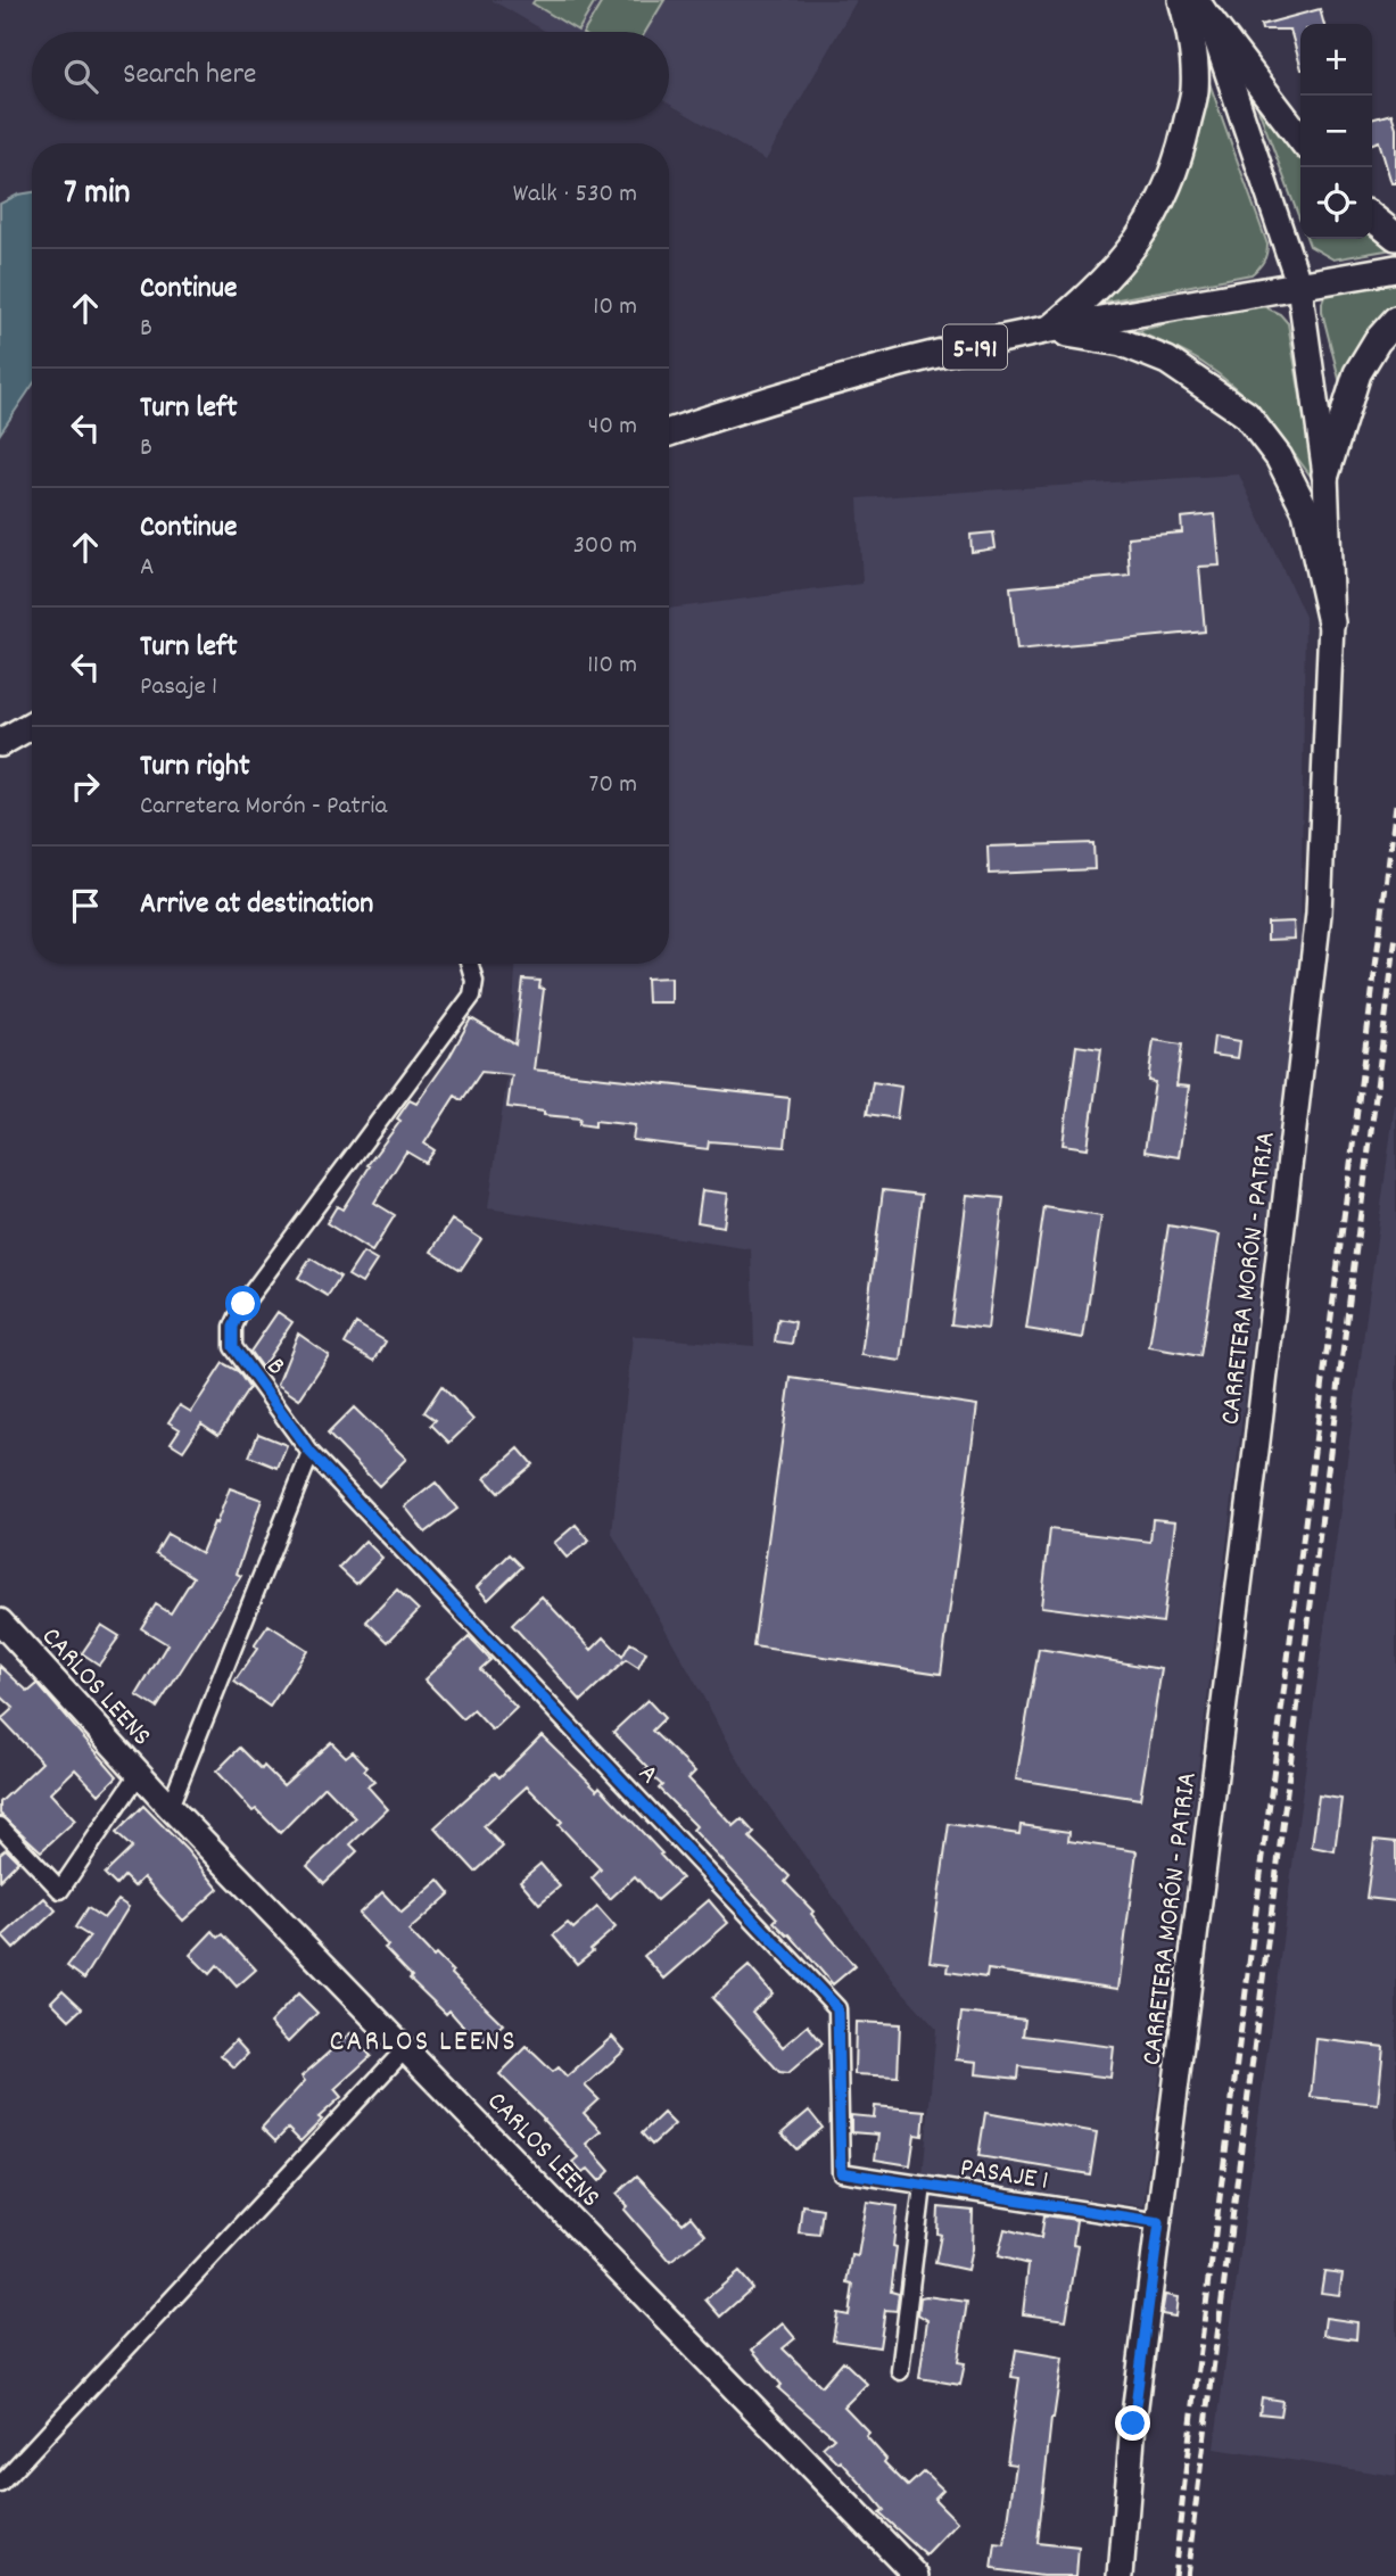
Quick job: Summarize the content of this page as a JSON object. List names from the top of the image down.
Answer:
{
  "streets": {
    "main road": ["5-191", "CARRETERA MORÓN - PATRIA", "CARLOS LEENS"],
    "street": ["B", "A", "PASAJE 1"]
  },
  "crossings": [
    ["5-191", "CARRETERA MORÓN - PATRIA"],
    ["CARRETERA MORÓN - PATRIA", "PASAJE 1"],
    ["B", "A"],
    ["A", "PASAJE 1"]
  ],
  "districts": ["CARLOS LEENS"],
  "page": {
    "map_buttons": ["+", "−"],
    "search": "Search here",
    "heading": ["7 min", "Walk · 530 m"],
    "list": [
      ["Continue", "B", "10 m"],
      ["Turn left", "B", "40 m"],
      ["Continue", "A", "300 m"],
      ["Turn left", "Pasaje 1", "110 m"],
      ["Turn right", "Carretera Morón - Patria", "70 m"],
      "Arrive at destination"
    ]
  }
}
